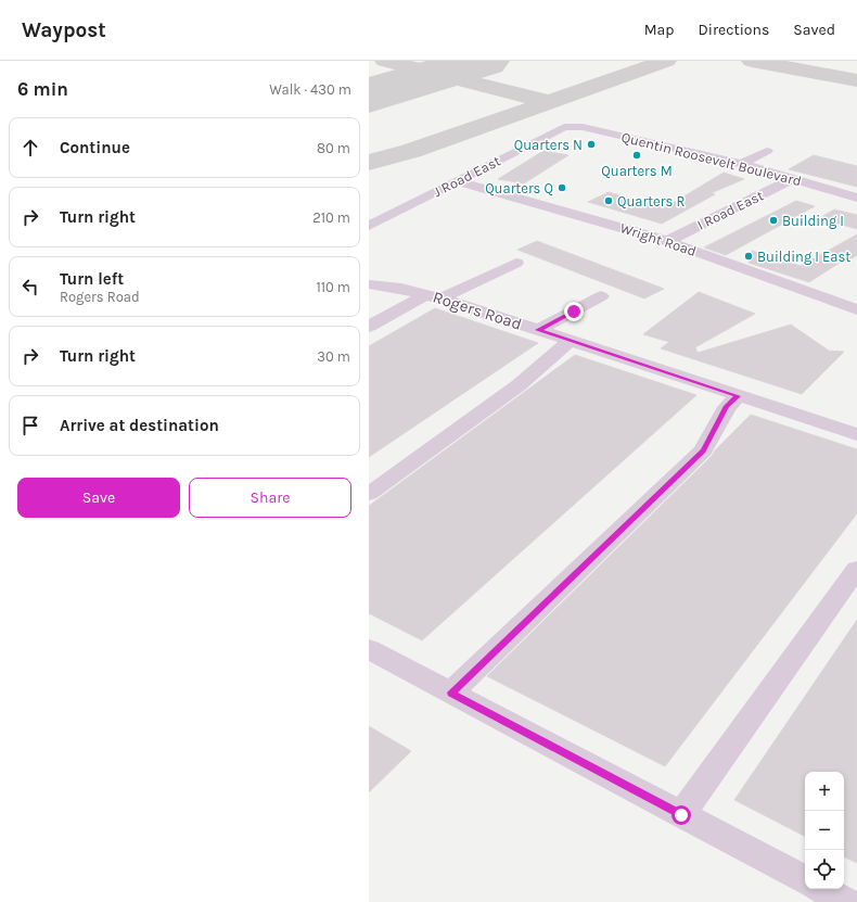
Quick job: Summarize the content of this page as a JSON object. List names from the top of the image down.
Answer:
{
  "streets": {
    "street": [
      "Quentin Roosevelt Boulevard",
      "J Road East",
      "I Road East",
      "Wright Road",
      "Rogers Road"
    ]
  },
  "crossings": [
    ["Quentin Roosevelt Boulevard", "J Road East"],
    ["Quentin Roosevelt Boulevard", "I Road East"],
    ["J Road East", "Wright Road"],
    ["I Road East", "Wright Road"]
  ],
  "places": [
    "Quarters N",
    "Quarters M",
    "Quarters Q",
    "Quarters R",
    "Building I",
    "Building I East"
  ],
  "page": {
    "header": "Waypost",
    "nav": ["Map", "Directions", "Saved"],
    "heading": ["6 min", "Walk · 430 m"],
    "list": [
      ["Continue", "80 m"],
      ["Turn right", "210 m"],
      ["Turn left", "Rogers Road", "110 m"],
      ["Turn right", "30 m"],
      "Arrive at destination"
    ],
    "buttons": ["Save", "Share"],
    "map_buttons": ["+", "−"]
  }
}
